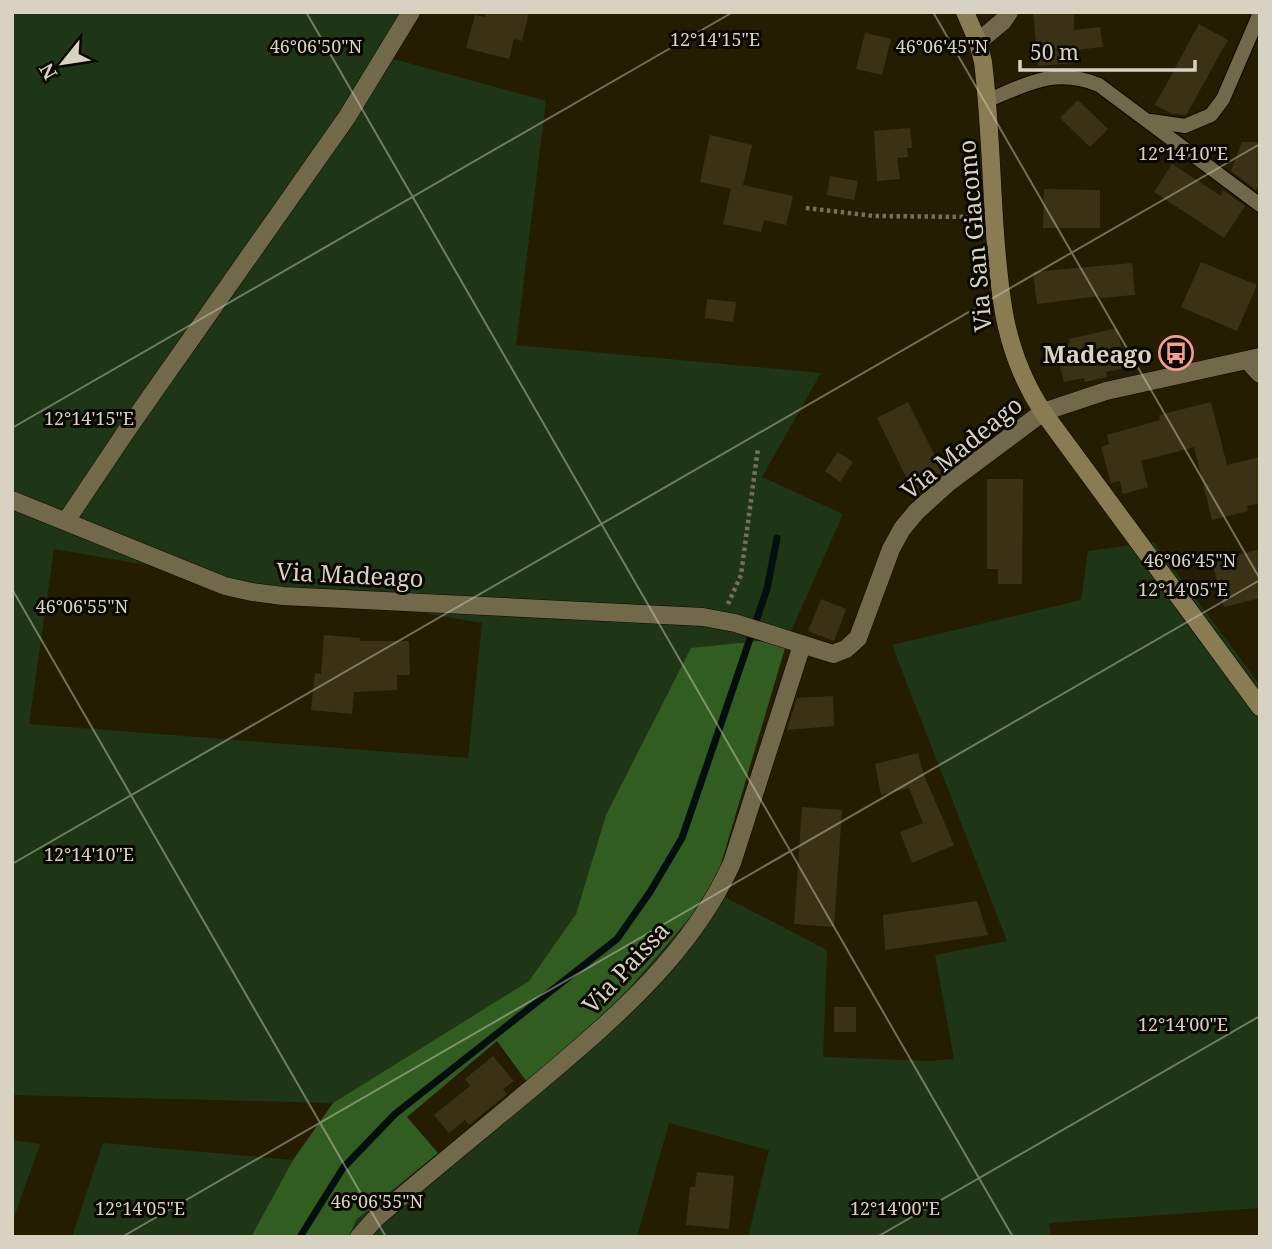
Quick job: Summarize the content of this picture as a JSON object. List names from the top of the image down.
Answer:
{
  "streets": {
    "street": ["Via San Giacomo", "Via Madeago", "Via Paissa"]
  },
  "crossings": [
    ["Via San Giacomo", "Via Madeago"],
    ["Via Madeago", "Via Paissa"]
  ],
  "places": {
    "bus stop": ["Madeago"]
  },
  "scale_bar": "50 m",
  "north": "bottom left",
  "coordinates": [
    "12°14'15\"E",
    "46°06'50\"N",
    "46°06'45\"N",
    "12°14'10\"E",
    "12°14'05\"E",
    "46°06'55\"N",
    "12°14'00\"E"
  ]
}
